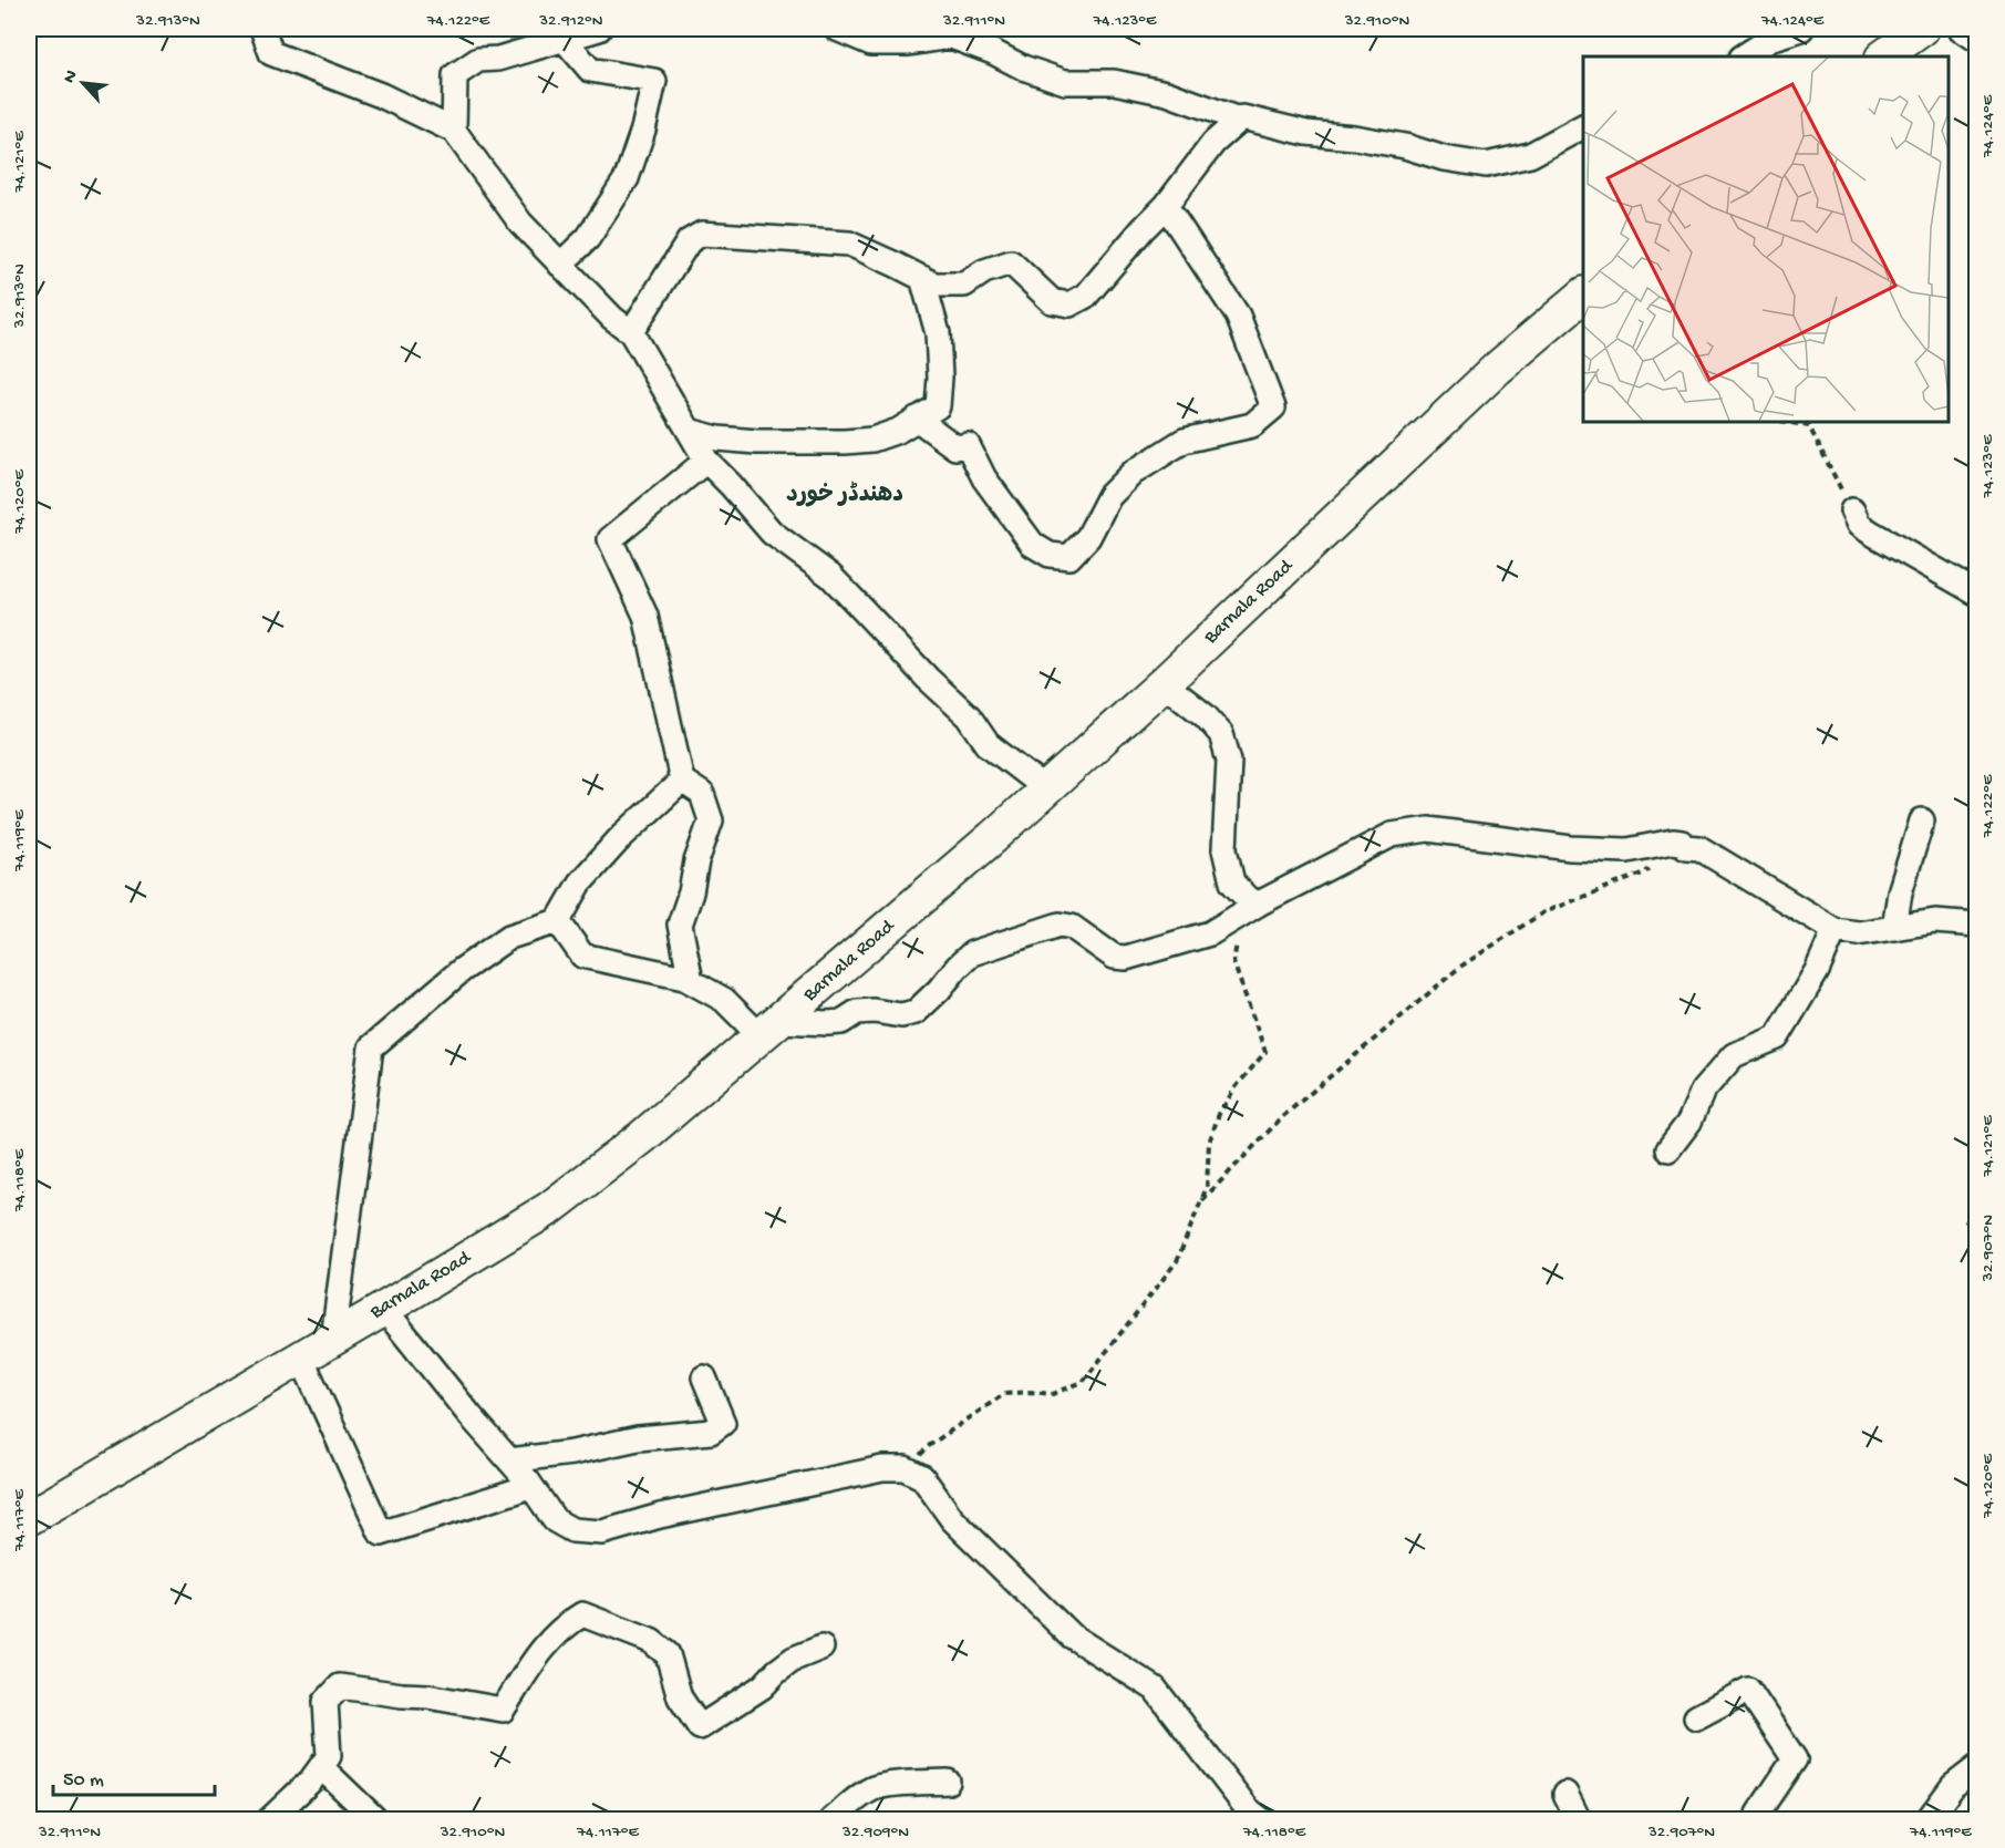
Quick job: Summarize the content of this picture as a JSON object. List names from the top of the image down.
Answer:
{
  "streets": {
    "main road": ["Barnala Road"]
  },
  "districts": ["دھندڈر خورد"],
  "scale_bar": "50 m",
  "north": "top left",
  "coordinates": [
    "32.913°N",
    "74.122°E",
    "32.912°N",
    "32.911°N",
    "74.123°E",
    "32.910°N",
    "74.124°E",
    "74.121°E",
    "74.120°E",
    "74.119°E",
    "74.118°E",
    "32.907°N",
    "74.117°E",
    "32.909°N"
  ]
}
